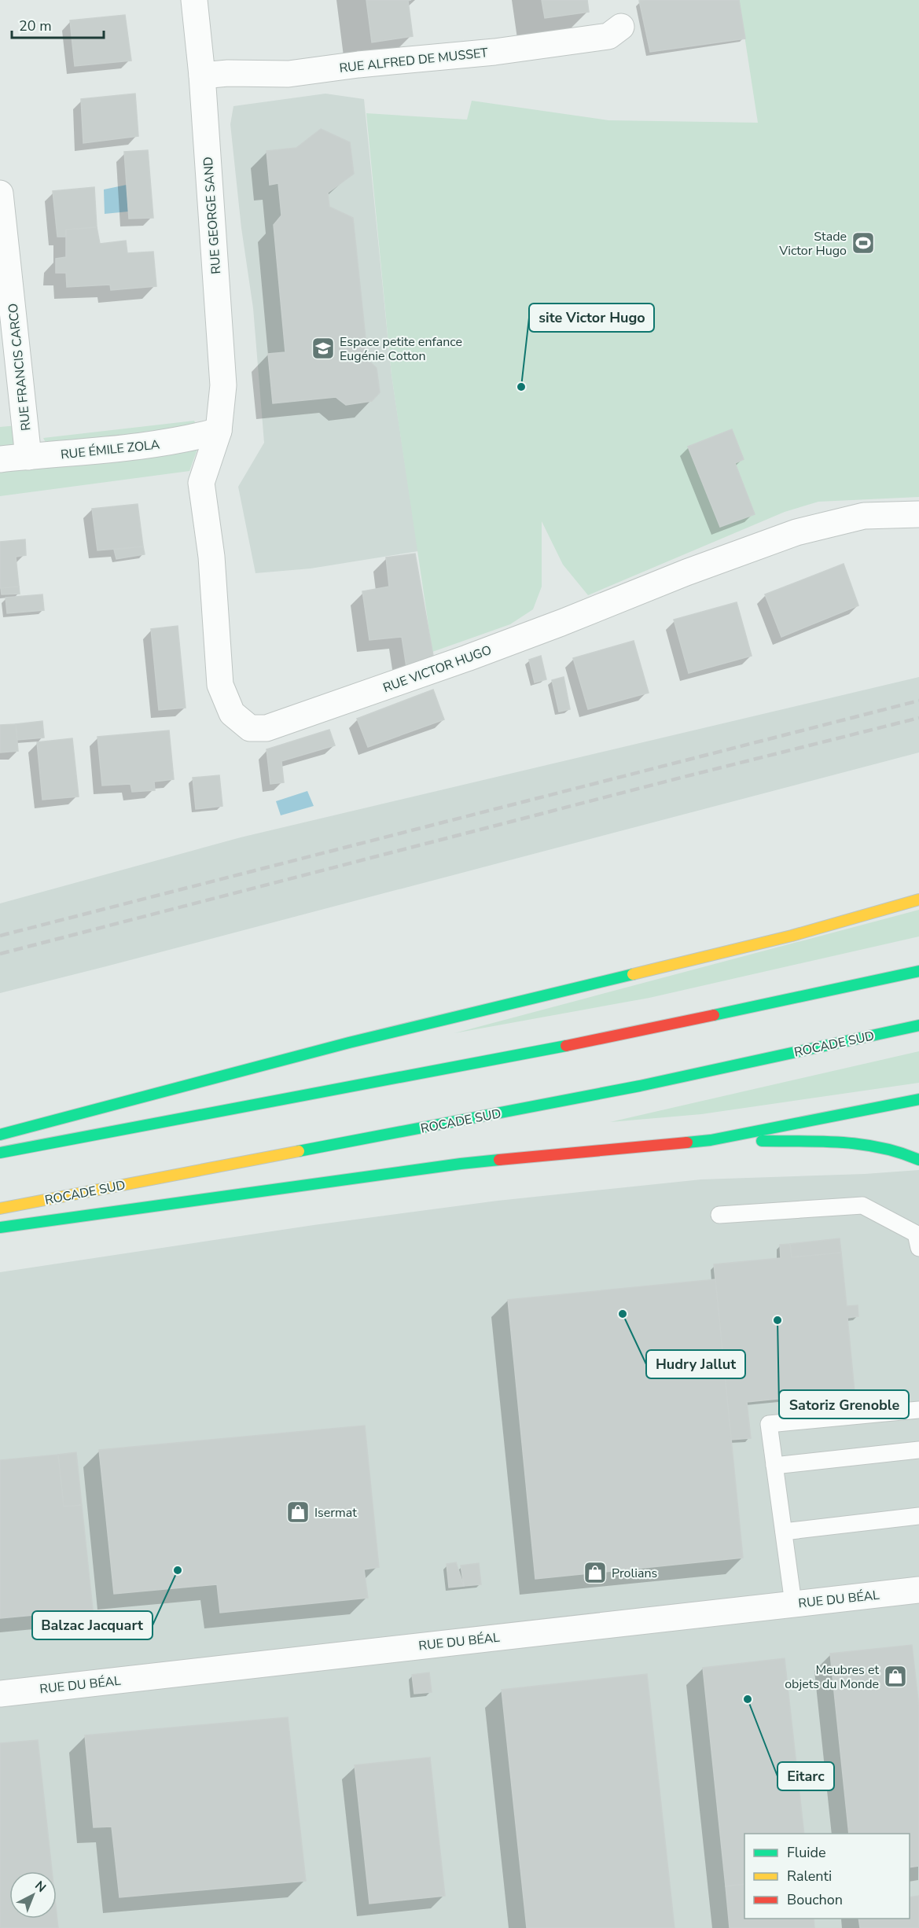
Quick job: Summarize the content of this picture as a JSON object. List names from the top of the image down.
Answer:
{
  "streets": {
    "highway": ["ROCADE SUD"],
    "street": [
      "RUE ALFRED DE MUSSET",
      "RUE GEORGE SAND",
      "RUE FRANCIS CARCO",
      "RUE ÉMILE ZOLA",
      "RUE VICTOR HUGO",
      "RUE DU BÉAL"
    ]
  },
  "crossings": [
    ["RUE ALFRED DE MUSSET", "RUE GEORGE SAND"],
    ["RUE GEORGE SAND", "RUE ÉMILE ZOLA"],
    ["RUE GEORGE SAND", "RUE VICTOR HUGO"],
    ["RUE FRANCIS CARCO", "RUE ÉMILE ZOLA"],
    ["RUE ÉMILE ZOLA", "RUE VICTOR HUGO"]
  ],
  "places": {
    "sports": ["Stade Victor Hugo"],
    "school or university": ["Espace petite enfance Eugénie Cotton"],
    "other": [
      "site Victor Hugo",
      "Hudry Jallut",
      "Satoriz Grenoble",
      "Balzac Jacquart",
      "Eitarc"
    ],
    "shop": ["Isermat", "Prolians", "Meubres et objets du Monde"]
  },
  "legend": ["Fluide", "Ralenti", "Bouchon"],
  "scale_bar": "20 m",
  "north": "top right"
}
